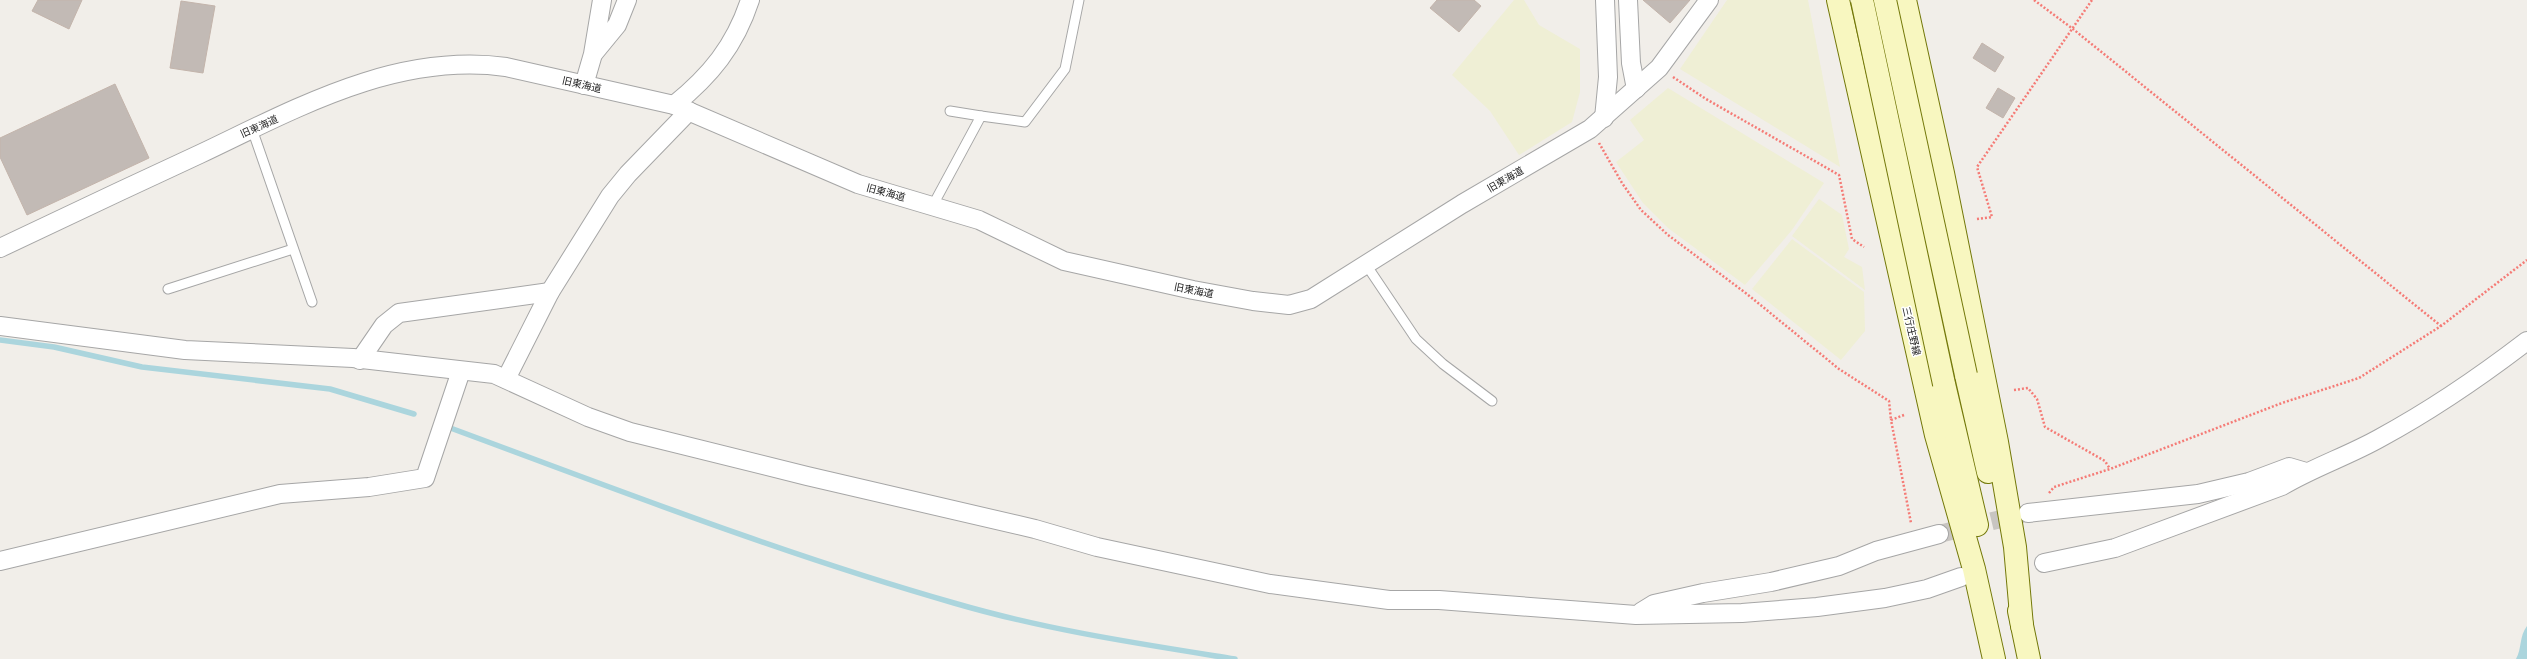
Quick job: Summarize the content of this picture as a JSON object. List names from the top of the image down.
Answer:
{
  "streets": {
    "main road": ["三行庄野線"],
    "street": ["旧東海道"]
  }
}
